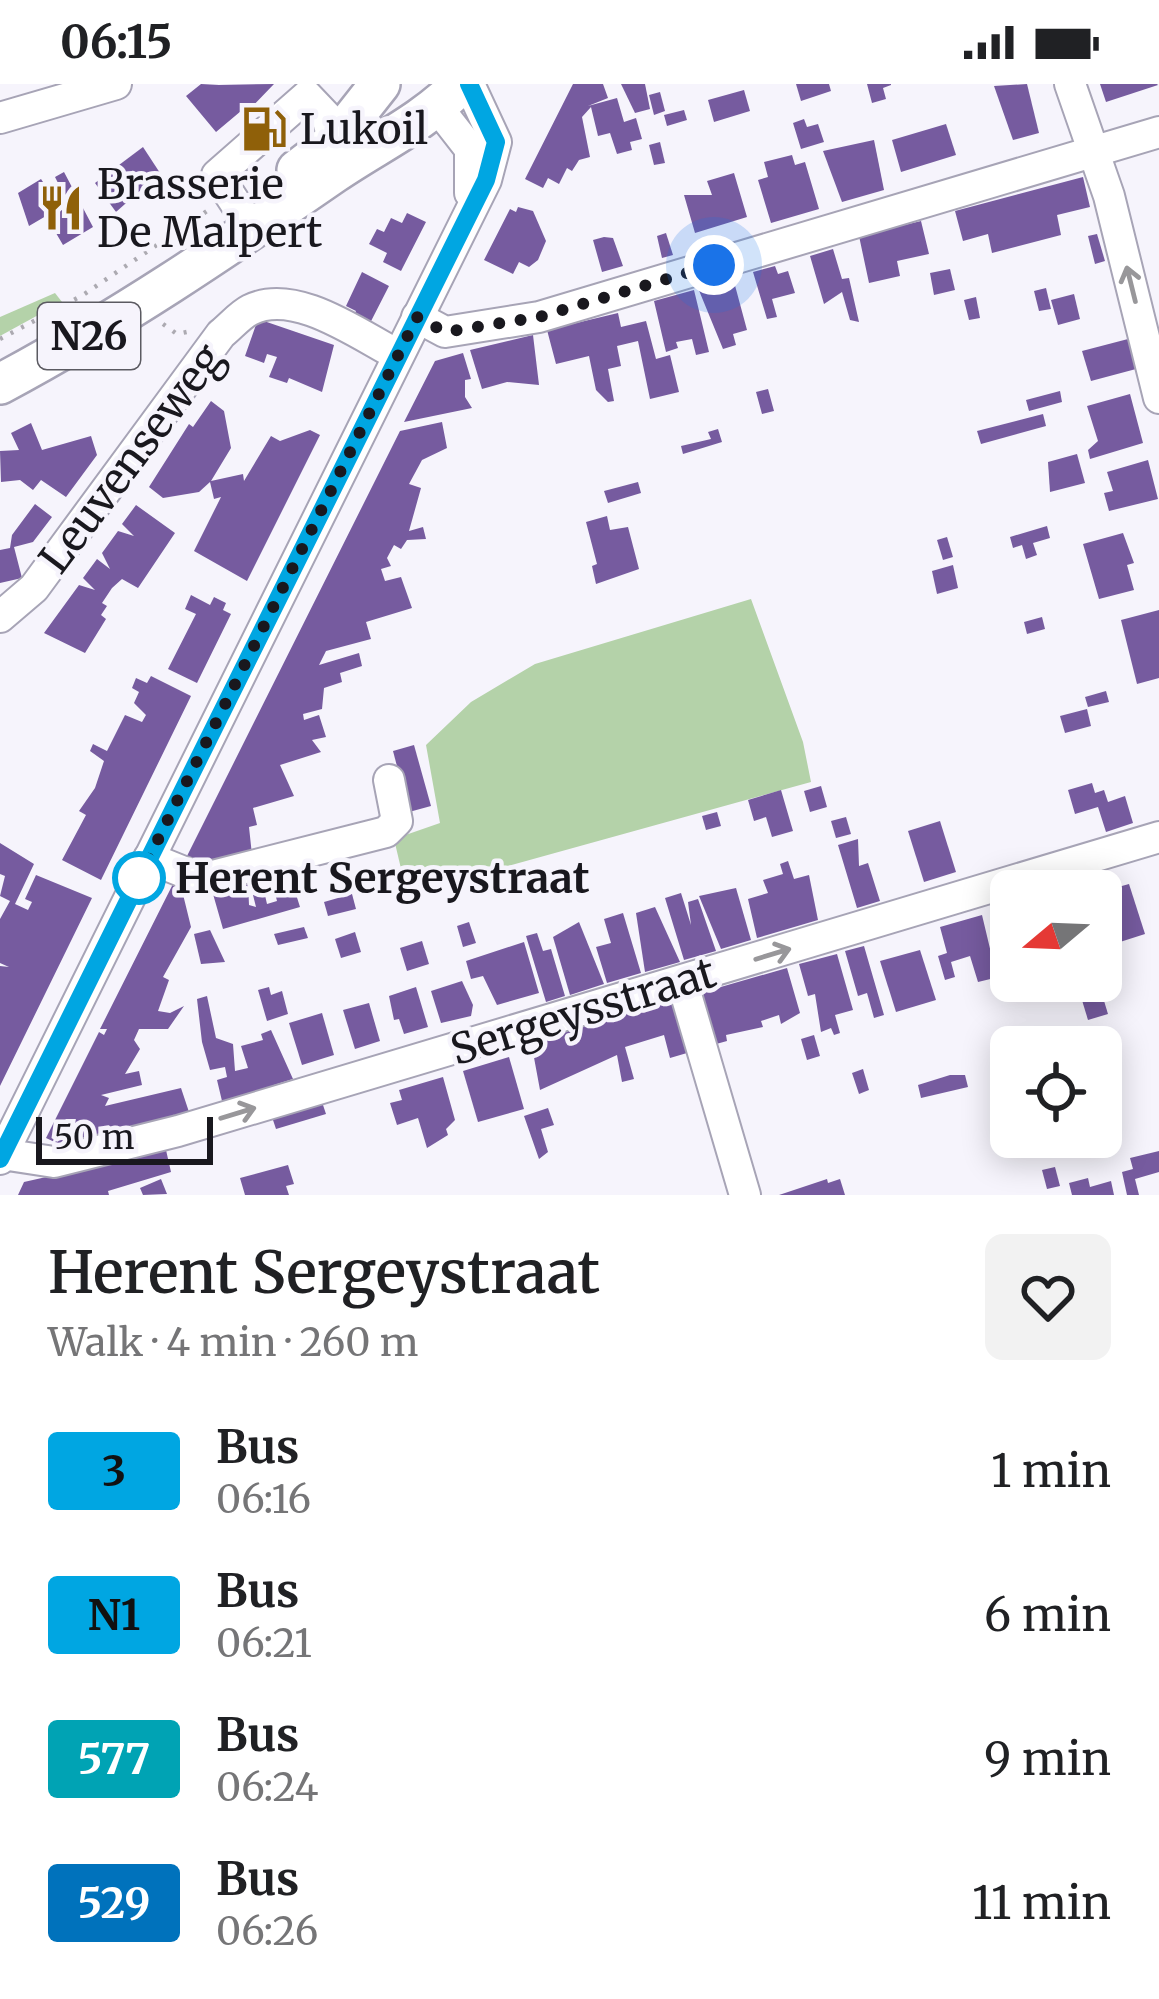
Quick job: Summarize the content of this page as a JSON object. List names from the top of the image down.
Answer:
{
  "streets": {
    "main road": ["N26"],
    "street": ["Leuvenseweg", "Sergeysstraat"]
  },
  "one_way": ["Sergeysstraat"],
  "places": {
    "fuel station": ["Lukoil"],
    "restaurant": ["Brasserie De Malpert"],
    "other": ["Herent Sergeystraat"]
  },
  "lines": ["bus line 3"],
  "scale_bar": "50 m",
  "north": "left",
  "page": {
    "status": "06:15",
    "scale": "50 m",
    "heading": ["Herent Sergeystraat", "Walk · 4 min · 260 m"],
    "list": [
      {
        "mark": "3",
        "name": "Bus",
        "note": "06:16",
        "value": "1 min"
      },
      {
        "mark": "N1",
        "name": "Bus",
        "note": "06:21",
        "value": "6 min"
      },
      {
        "mark": "577",
        "name": "Bus",
        "note": "06:24",
        "value": "9 min"
      },
      {
        "mark": "529",
        "name": "Bus",
        "note": "06:26",
        "value": "11 min"
      }
    ]
  }
}
